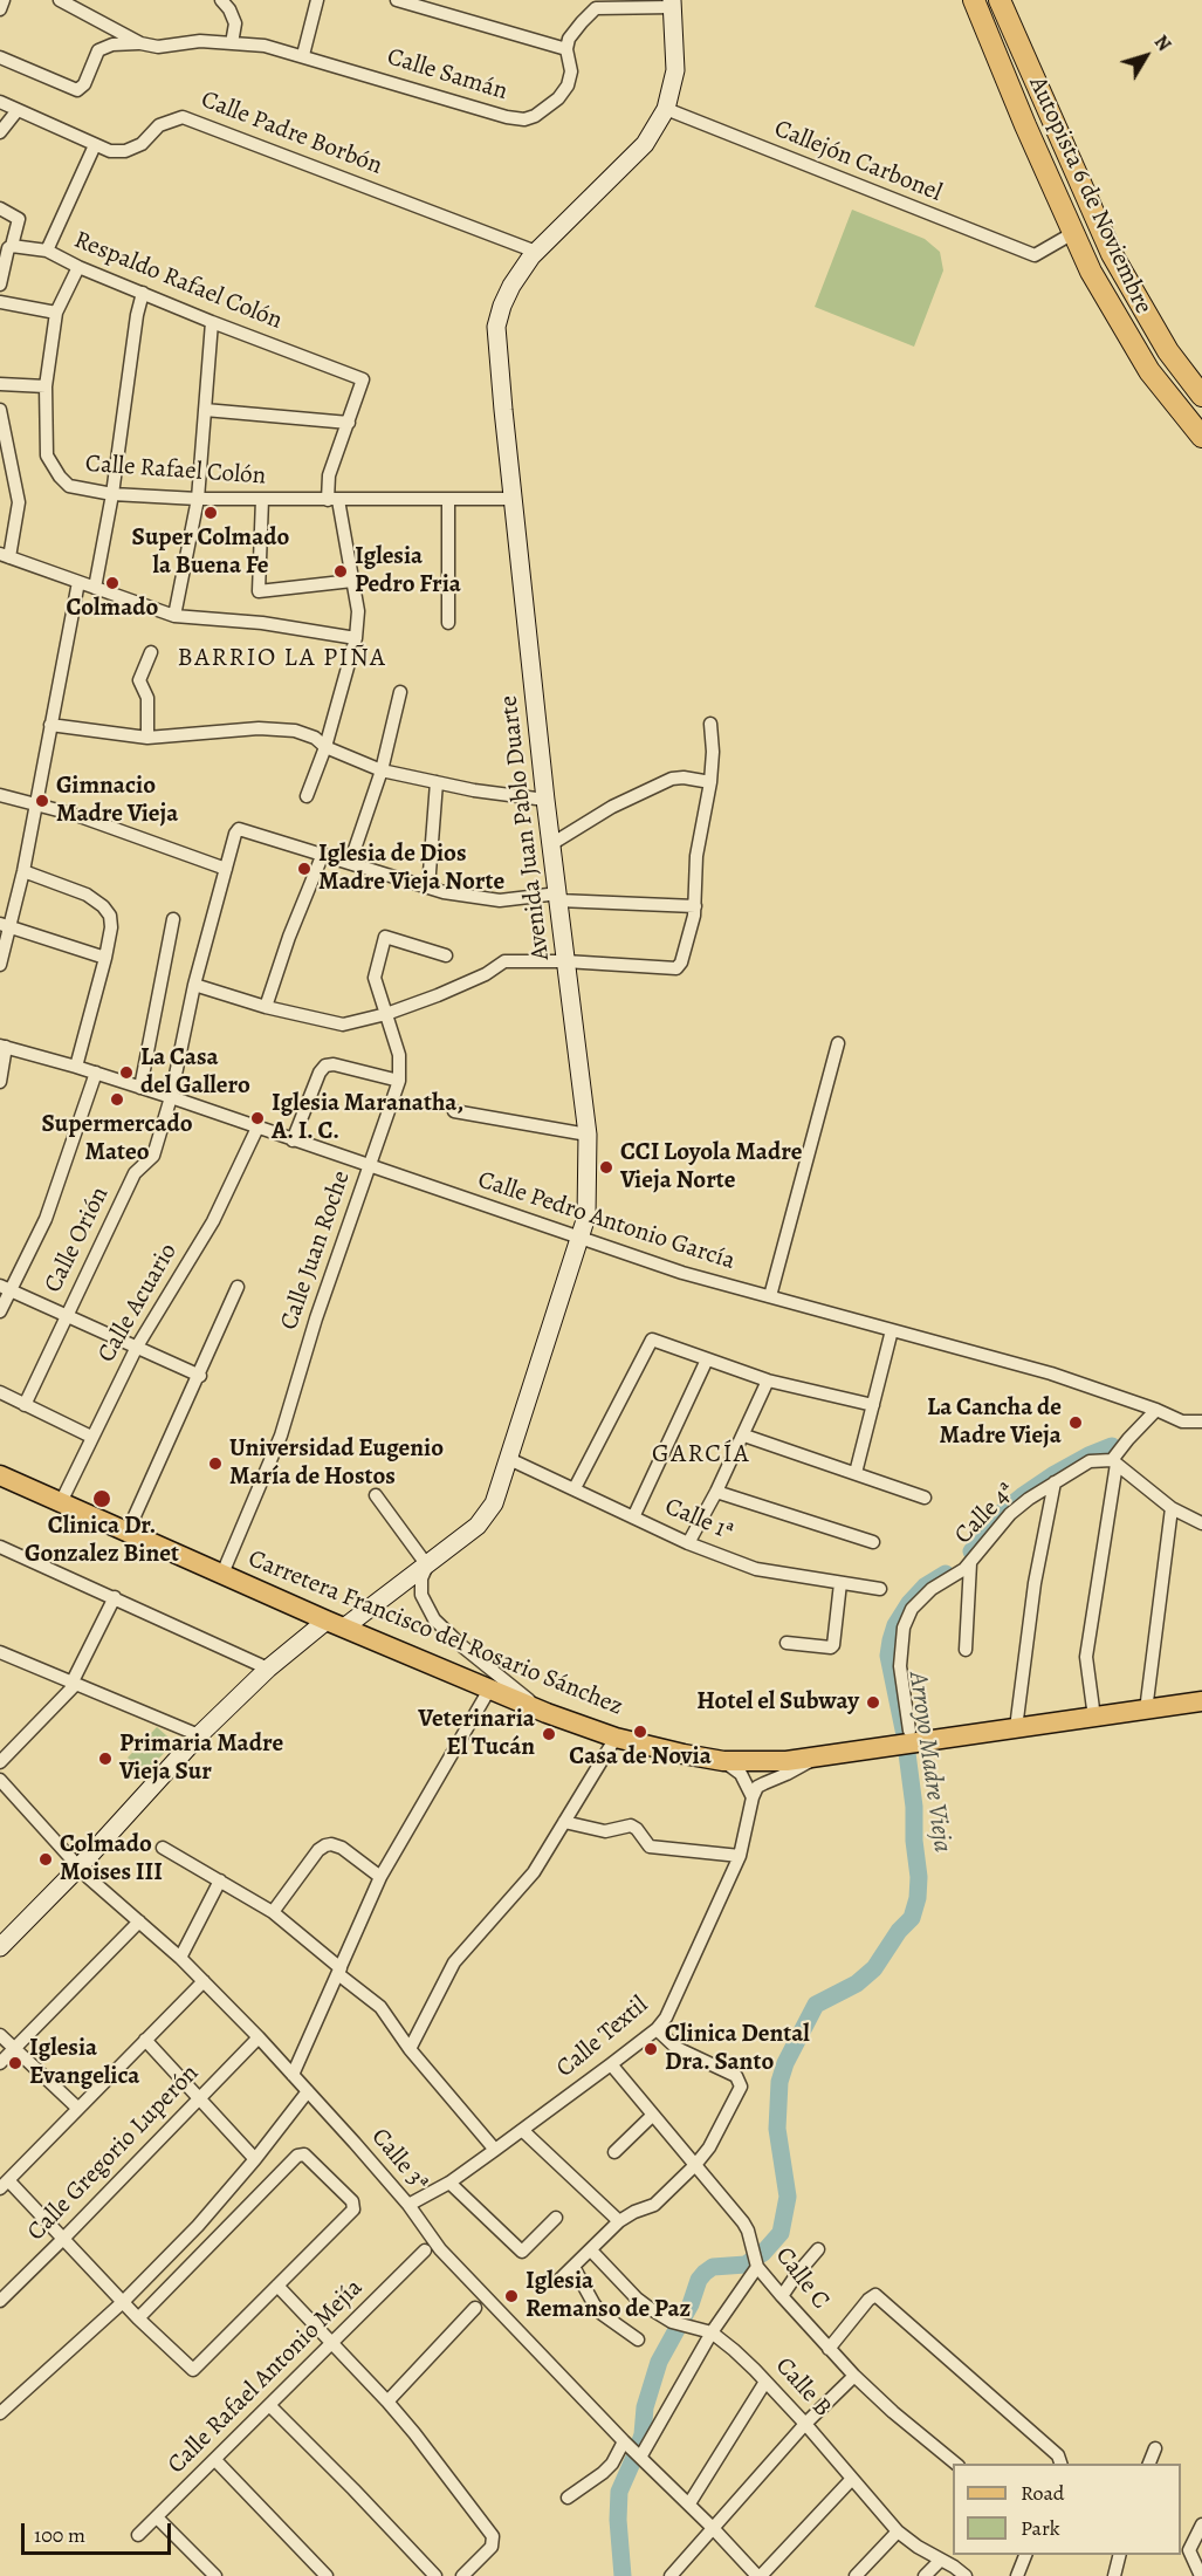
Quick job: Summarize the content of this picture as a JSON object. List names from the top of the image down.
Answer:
{
  "streets": {
    "highway": ["Autopista 6 de Noviembre"],
    "main road": ["Avenida Juan Pablo Duarte", "Carretera Francisco del Rosario Sánchez"],
    "street": [
      "Calle Samán",
      "Calle Padre Borbón",
      "Callejón Carbonel",
      "Respaldo Rafael Colón",
      "Calle Rafael Colón",
      "Calle Pedro Antonio García",
      "Calle Orión",
      "Calle Juan Roche",
      "Calle Acuario",
      "Calle 4ª",
      "Calle 1ª",
      "Calle Textil",
      "Calle Gregorio Luperón",
      "Calle 3ª",
      "Calle C",
      "Calle Rafael Antonio Mejía",
      "Calle B"
    ]
  },
  "crossings": [
    ["Calle Padre Borbón", "Avenida Juan Pablo Duarte"],
    ["Callejón Carbonel", "Autopista 6 de Noviembre"],
    ["Callejón Carbonel", "Avenida Juan Pablo Duarte"],
    ["Respaldo Rafael Colón", "Calle Rafael Colón"],
    ["Calle Rafael Colón", "Avenida Juan Pablo Duarte"],
    ["Avenida Juan Pablo Duarte", "Calle Pedro Antonio García"],
    ["Avenida Juan Pablo Duarte", "Calle 1ª"],
    ["Avenida Juan Pablo Duarte", "Carretera Francisco del Rosario Sánchez"],
    ["Avenida Juan Pablo Duarte", "Calle 3ª"],
    ["Calle Pedro Antonio García", "Calle Orión"],
    ["Calle Pedro Antonio García", "Calle Juan Roche"],
    ["Calle Pedro Antonio García", "Calle Acuario"],
    ["Calle Juan Roche", "Carretera Francisco del Rosario Sánchez"],
    ["Calle Acuario", "Carretera Francisco del Rosario Sánchez"],
    ["Calle 4ª", "Carretera Francisco del Rosario Sánchez"],
    ["Calle Textil", "Calle 3ª"],
    ["Calle Textil", "Calle C"],
    ["Calle Gregorio Luperón", "Calle 3ª"]
  ],
  "districts": ["BARRIO LA PIÑA", "GARCÍA"],
  "water": ["Arroyo Madre Vieja"],
  "places": [
    "Super Colmado la Buena Fe",
    "Iglesia Pedro Fria",
    "Colmado",
    "Gimnacio Madre Vieja",
    "Iglesia de Dios Madre Vieja Norte",
    "La Casa del Gallero",
    "Supermercado Mateo",
    "Iglesia Maranatha, A. I. C.",
    "CCI Loyola Madre Vieja Norte",
    "La Cancha de Madre Vieja",
    "Universidad Eugenio María de Hostos",
    "Clinica Dr. Gonzalez Binet",
    "Hotel el Subway",
    "Casa de Novia",
    "Veterinaria El Tucán",
    "Primaria Madre Vieja Sur",
    "Colmado Moises III",
    "Clinica Dental Dra. Santo",
    "Iglesia Evangelica",
    "Iglesia Remanso de Paz"
  ],
  "legend": ["Road", "Park"],
  "scale_bar": "100 m",
  "north": "top right"
}
